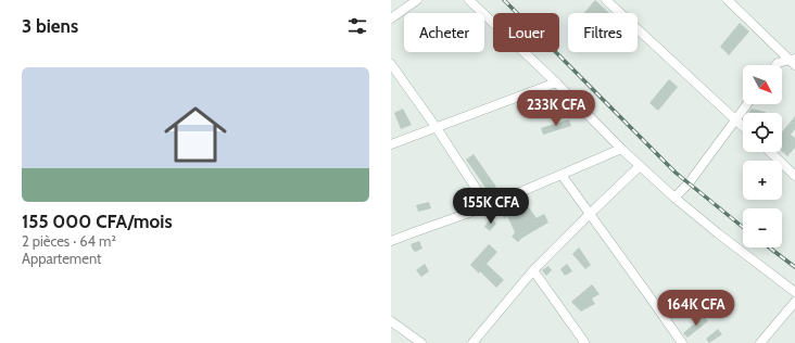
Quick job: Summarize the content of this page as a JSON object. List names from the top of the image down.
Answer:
{
  "north": "bottom right",
  "page": {
    "heading": "3 biens",
    "chip": ["Acheter", "Louer", "Filtres"],
    "list": [
      {
        "name": "155 000 CFA/mois",
        "note": "2 pièces · 64 m² · Appartement"
      }
    ],
    "map_buttons": ["+", "−"],
    "price": ["233K CFA", "155K CFA", "164K CFA"]
  }
}
